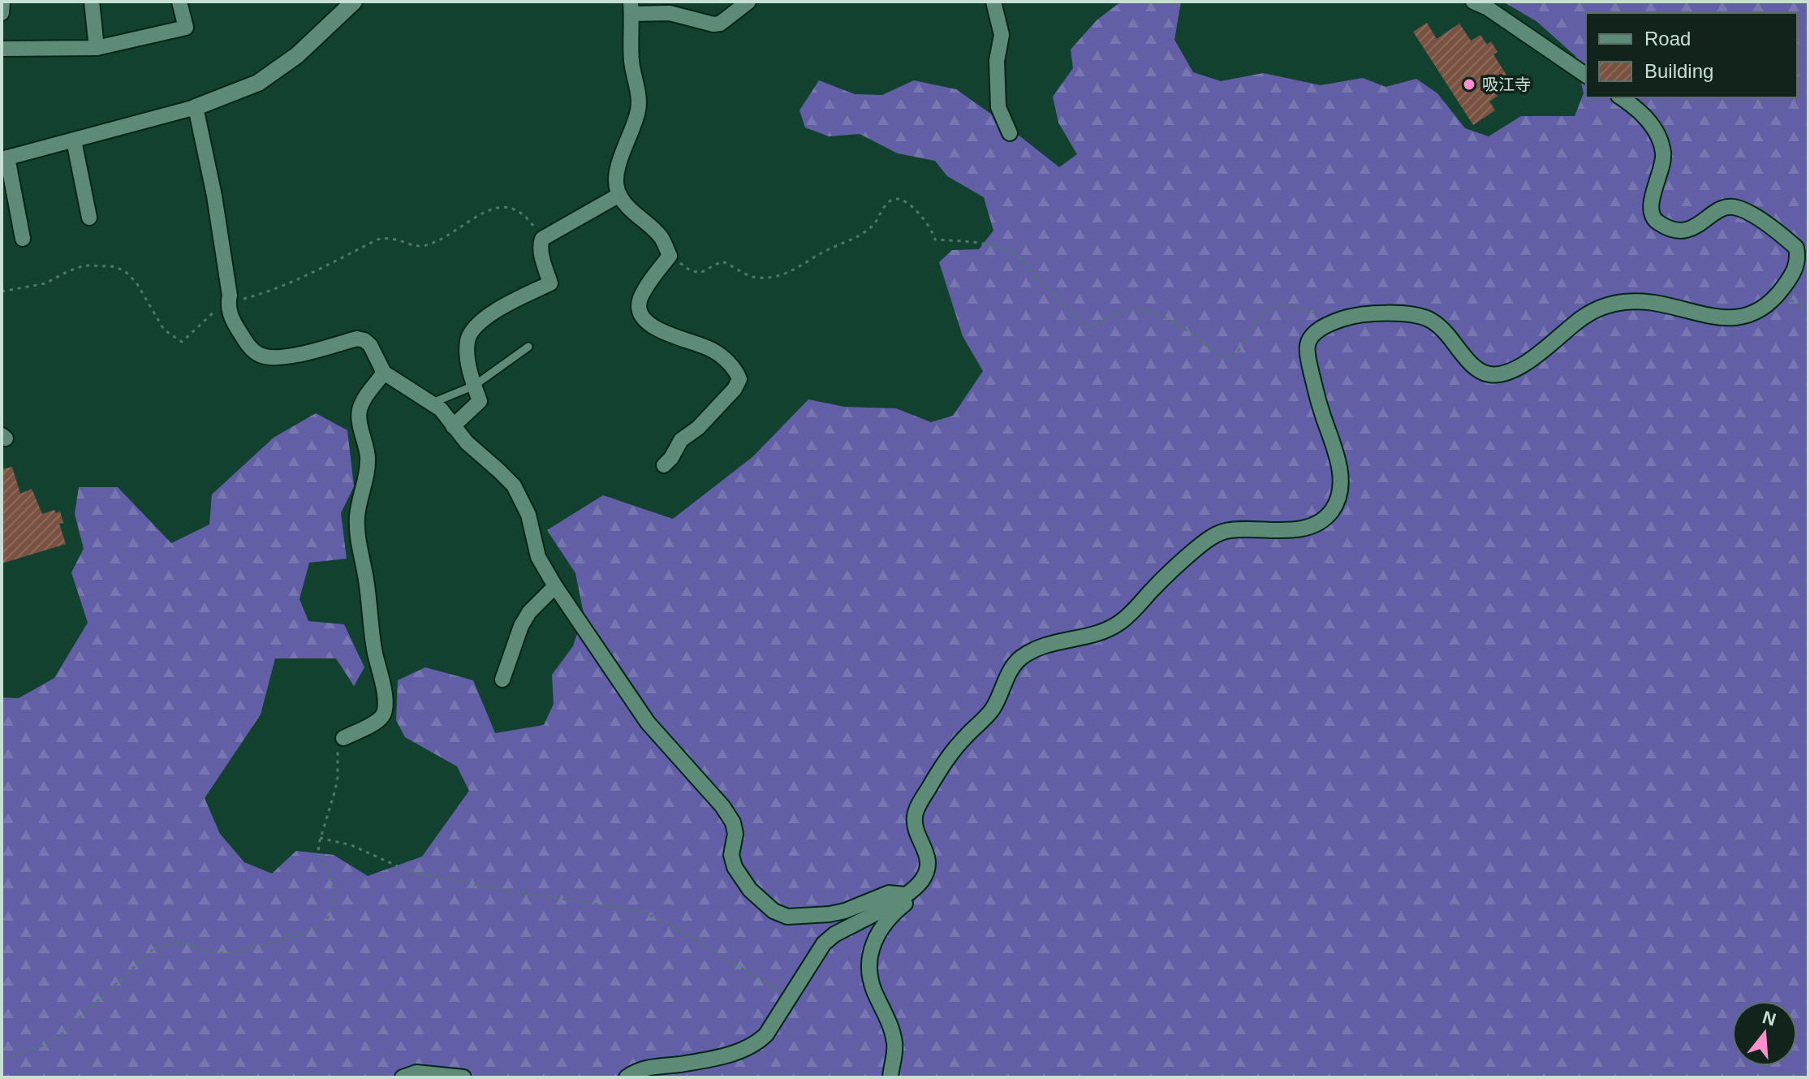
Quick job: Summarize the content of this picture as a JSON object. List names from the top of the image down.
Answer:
{
  "places": ["吸江寺"],
  "legend": ["Road", "Building"],
  "north": "top"
}
